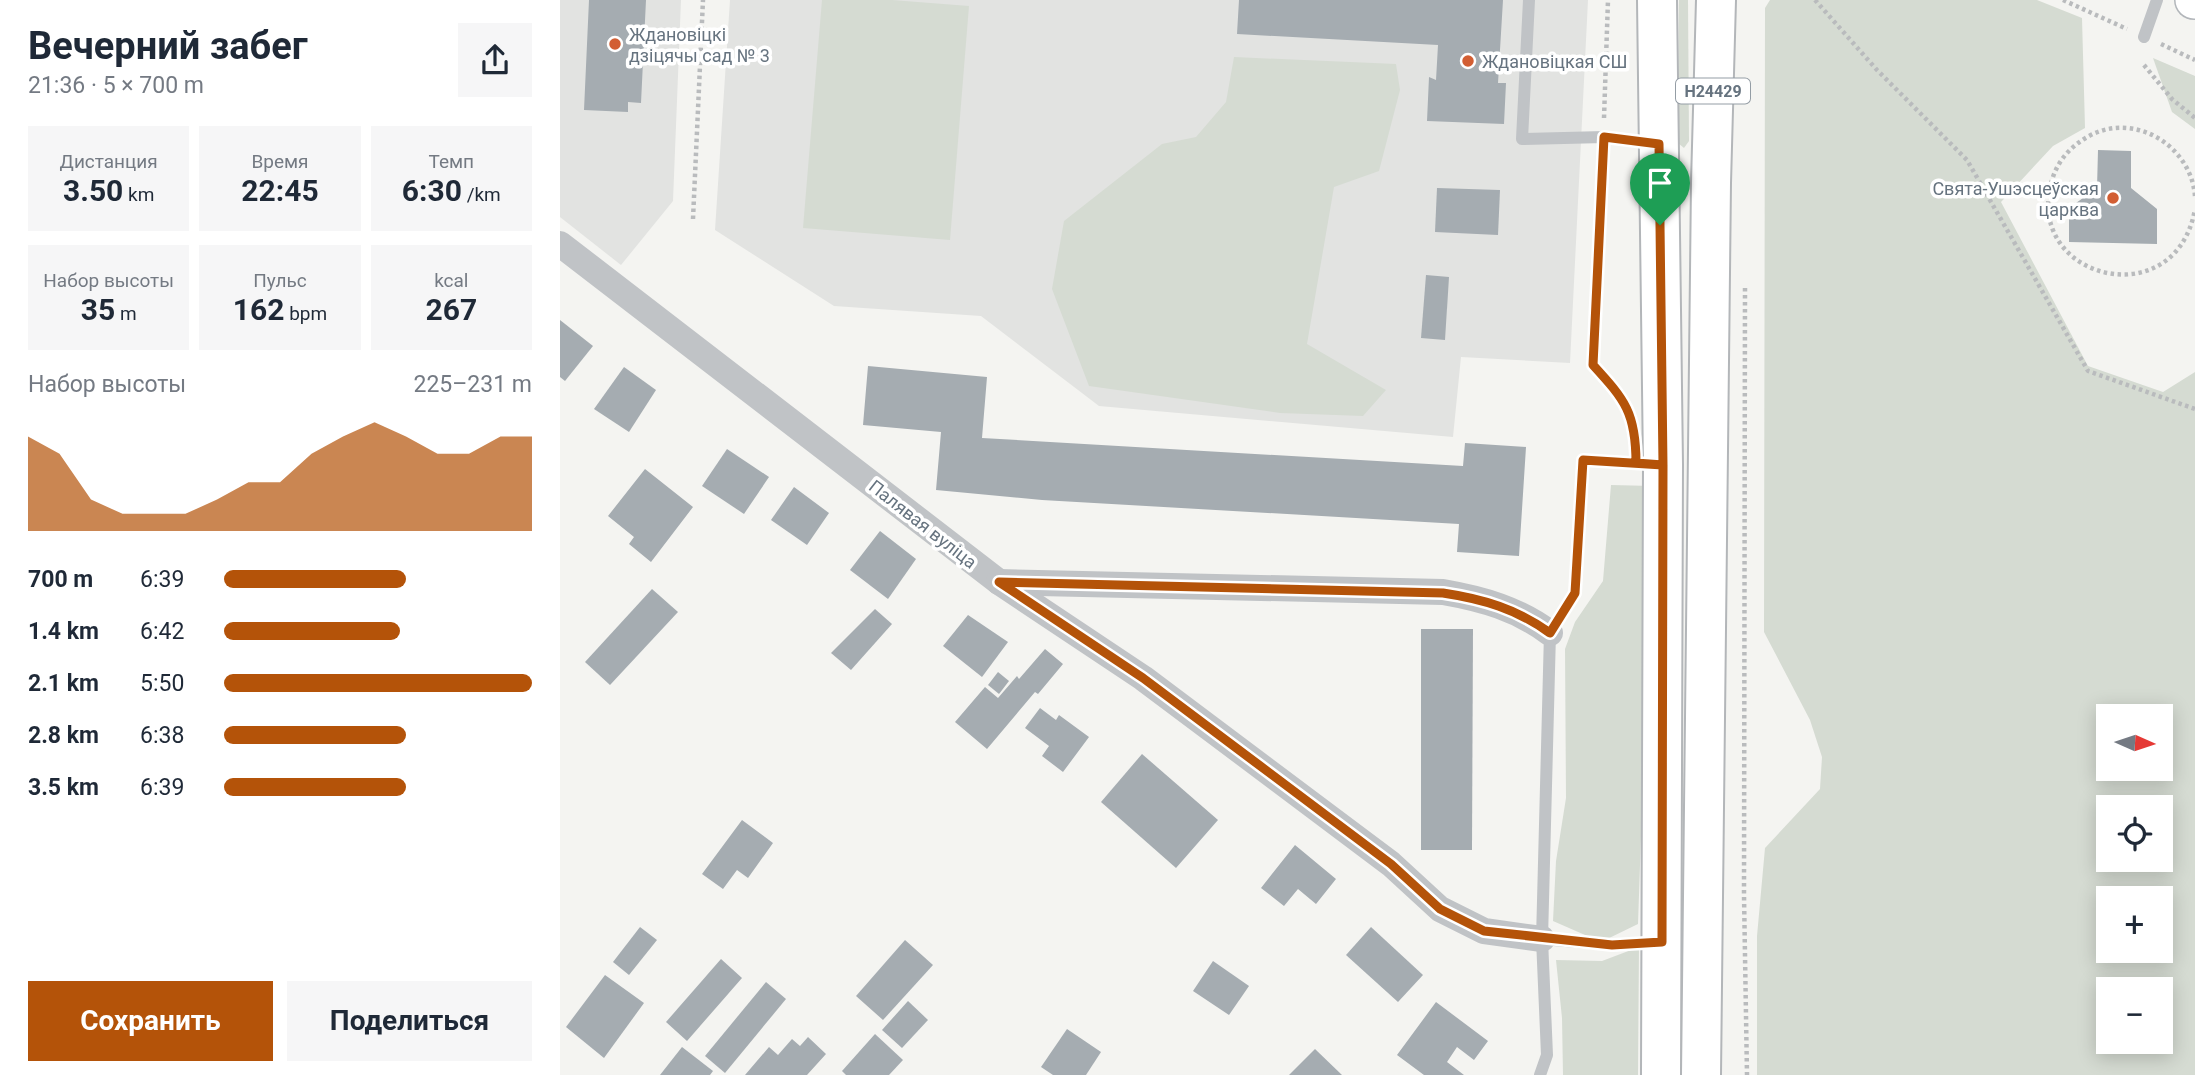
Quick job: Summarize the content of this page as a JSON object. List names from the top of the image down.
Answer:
{
  "streets": {
    "main road": ["Н24429"],
    "street": ["Палявая вуліца"]
  },
  "places": ["Ждановіцкі дзіцячы сад № 3", "Ждановіцкая СШ", "Свята-Ушэсцеўская царква"],
  "north": "right",
  "page": {
    "heading": ["Вечерний забег", "21:36 · 5 × 700 m"],
    "stats": [
      ["Дистанция", "3.50 km"],
      ["Время", "22:45"],
      ["Темп", "6:30 /km"],
      ["Набор высоты", "35 m"],
      ["Пульс", "162 bpm"],
      ["kcal", "267"]
    ],
    "chart": ["Набор высоты", "225–231 m"],
    "list": [
      {
        "name": "700 m",
        "note": "6:39"
      },
      {
        "name": "1.4 km",
        "note": "6:42"
      },
      {
        "name": "2.1 km",
        "note": "5:50"
      },
      {
        "name": "2.8 km",
        "note": "6:38"
      },
      {
        "name": "3.5 km",
        "note": "6:39"
      }
    ],
    "map_buttons": ["+", "−"],
    "buttons": ["Сохранить", "Поделиться"]
  }
}
